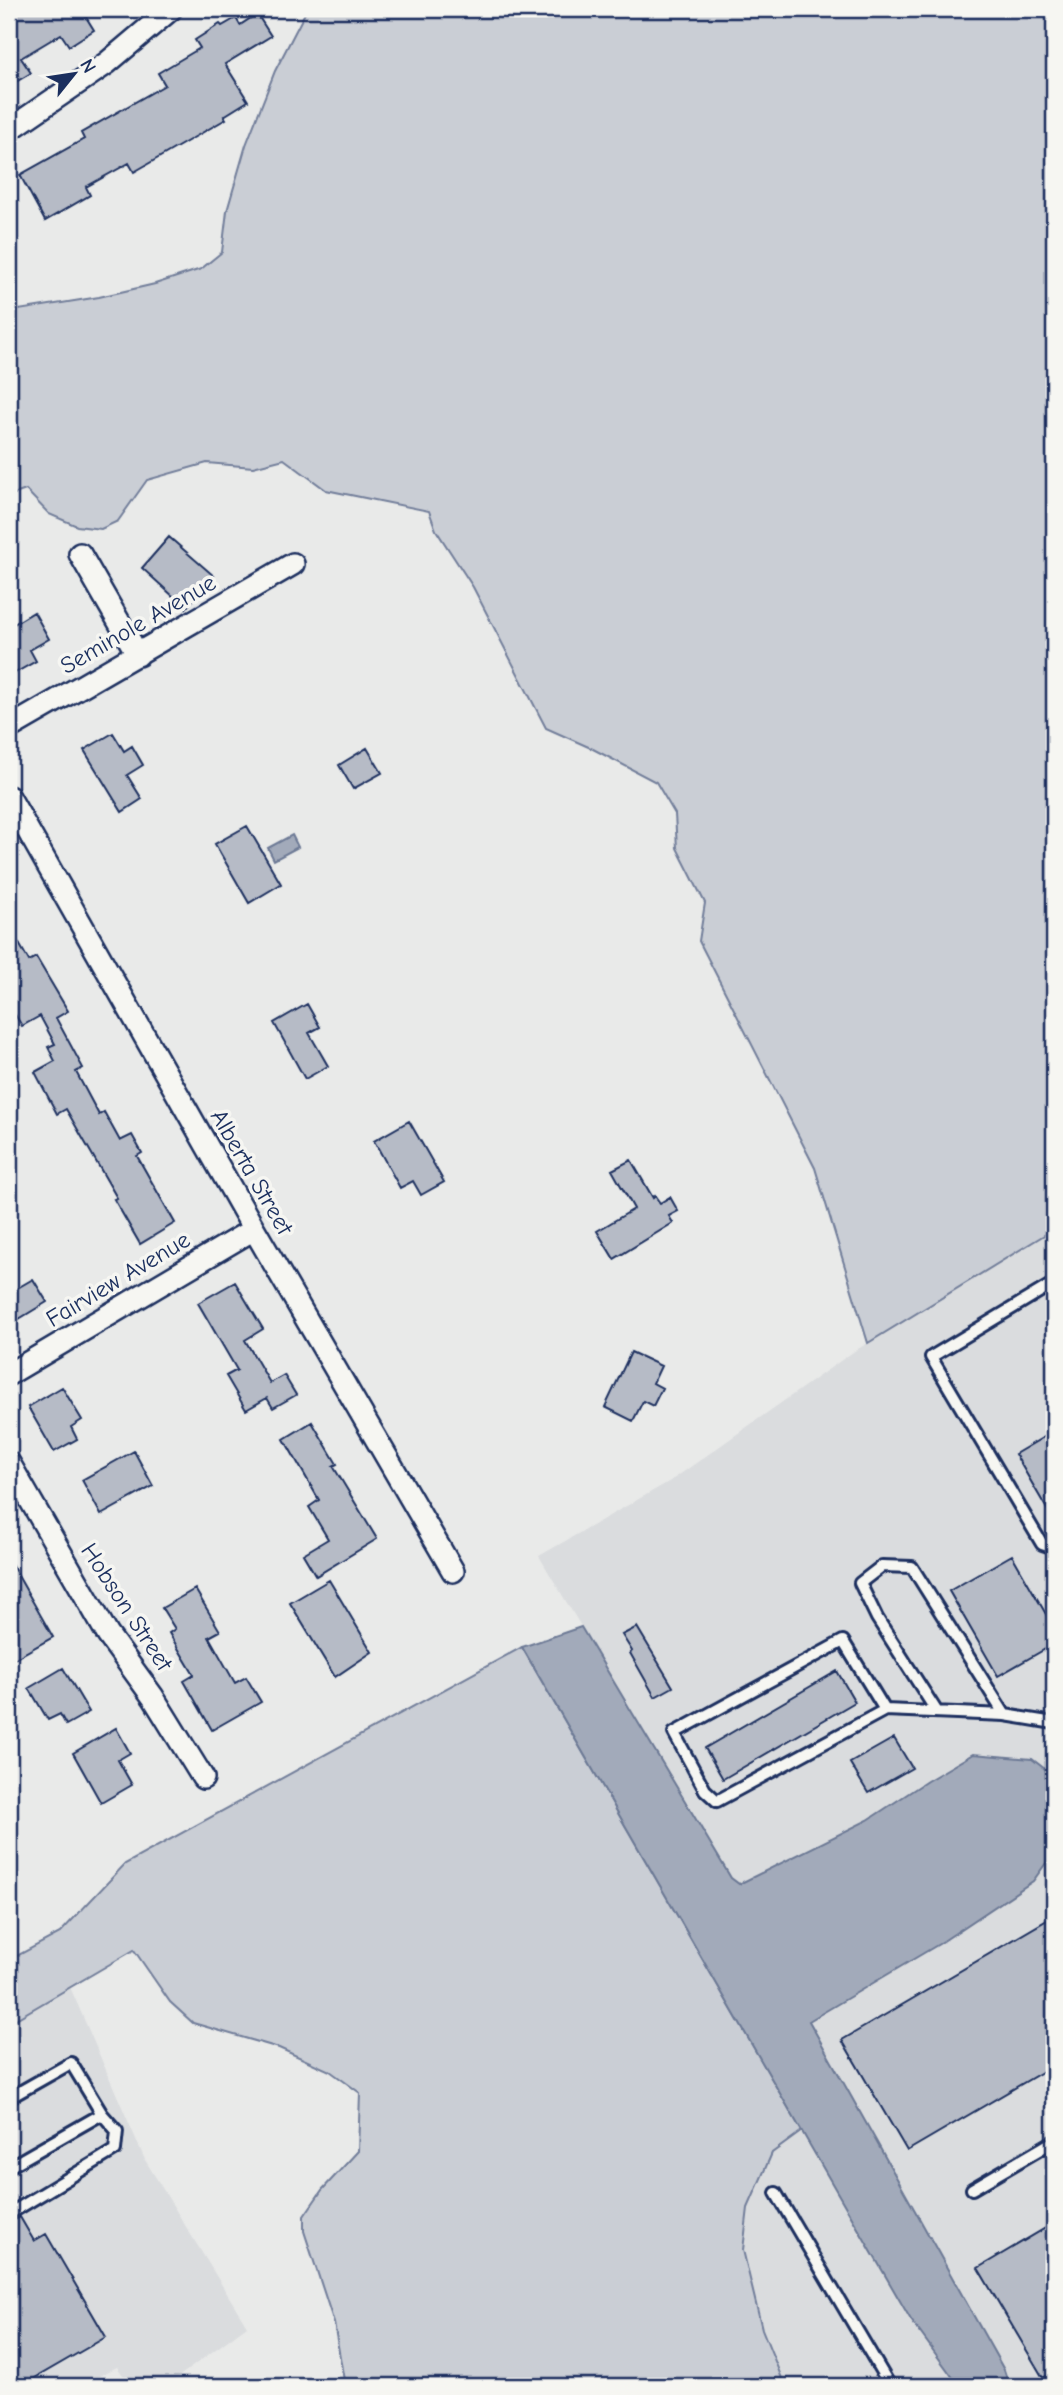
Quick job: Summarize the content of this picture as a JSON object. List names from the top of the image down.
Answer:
{
  "streets": {
    "street": [
      "Seminole Avenue",
      "Alberta Street",
      "Fairview Avenue",
      "Hobson Street"
    ]
  },
  "crossings": [
    ["Alberta Street", "Fairview Avenue"]
  ],
  "north": "top right"
}
